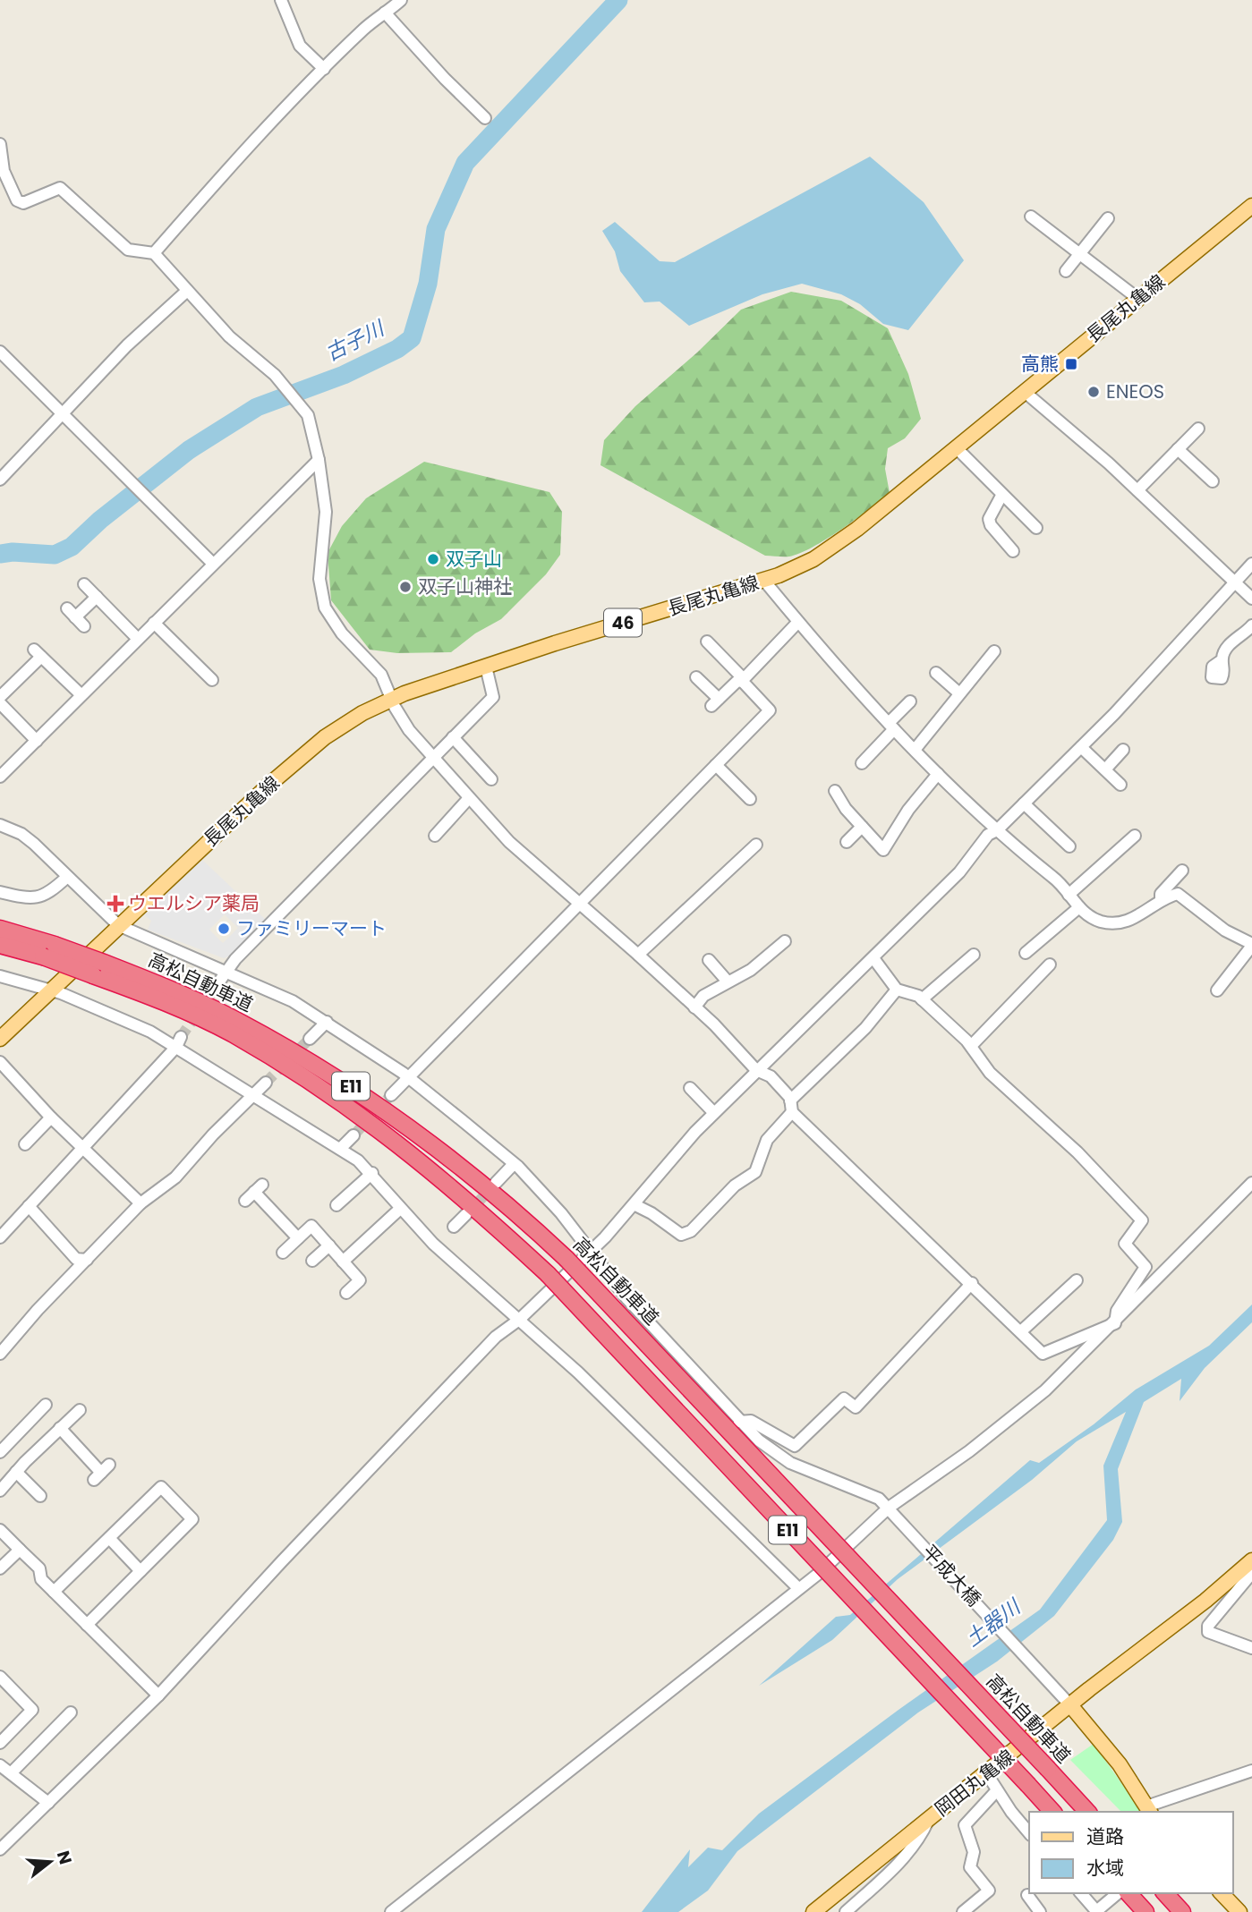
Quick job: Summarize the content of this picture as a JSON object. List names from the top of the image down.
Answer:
{
  "streets": {
    "highway": ["高松自動車道", "E11"],
    "main road": ["長尾丸亀線", "46", "岡田丸亀線"],
    "street": ["平成大橋"]
  },
  "crossings": [
    ["長尾丸亀線", "平成大橋"],
    ["平成大橋", "岡田丸亀線"]
  ],
  "water": ["古子川", "土器川"],
  "places": {
    "transit": ["高熊"],
    "other": [
      "ENEOS",
      "双子山",
      "双子山神社",
      "ファミリーマート"
    ],
    "health": ["ウエルシア薬局"]
  },
  "legend": ["道路", "水域"],
  "north": "right"
}
